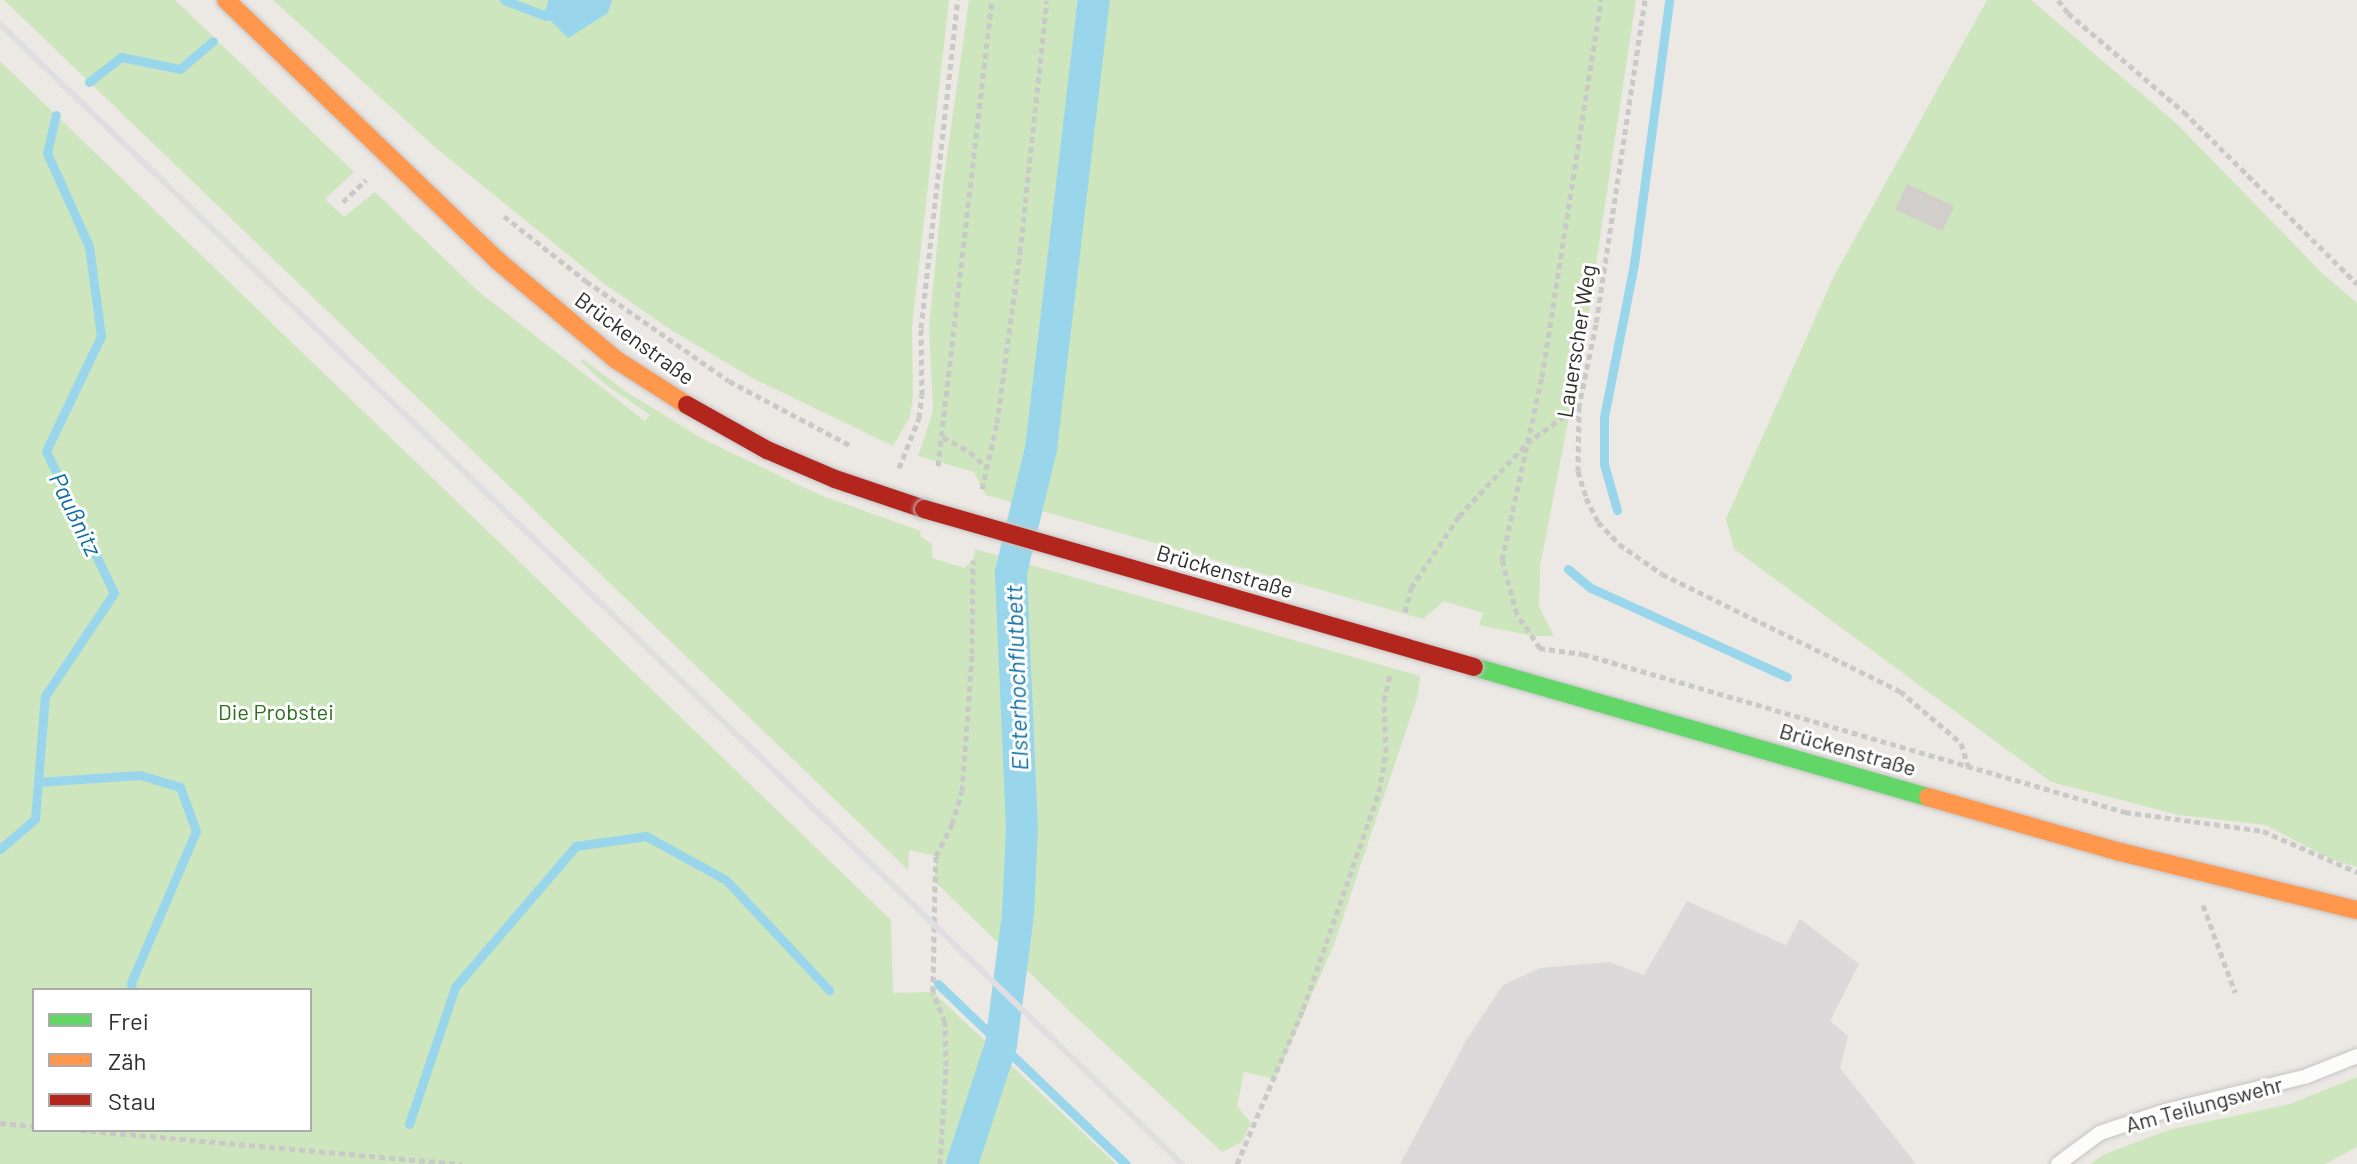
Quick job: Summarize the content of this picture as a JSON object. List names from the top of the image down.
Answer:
{
  "streets": {
    "main road": ["Brückenstraße"],
    "lane": ["Am Teilungswehr"],
    "path": ["Lauerscher Weg"]
  },
  "water": ["Paußnitz", "Elsterhochflutbett"],
  "parks": ["Die Probstei"],
  "legend": ["Frei", "Zäh", "Stau"]
}
